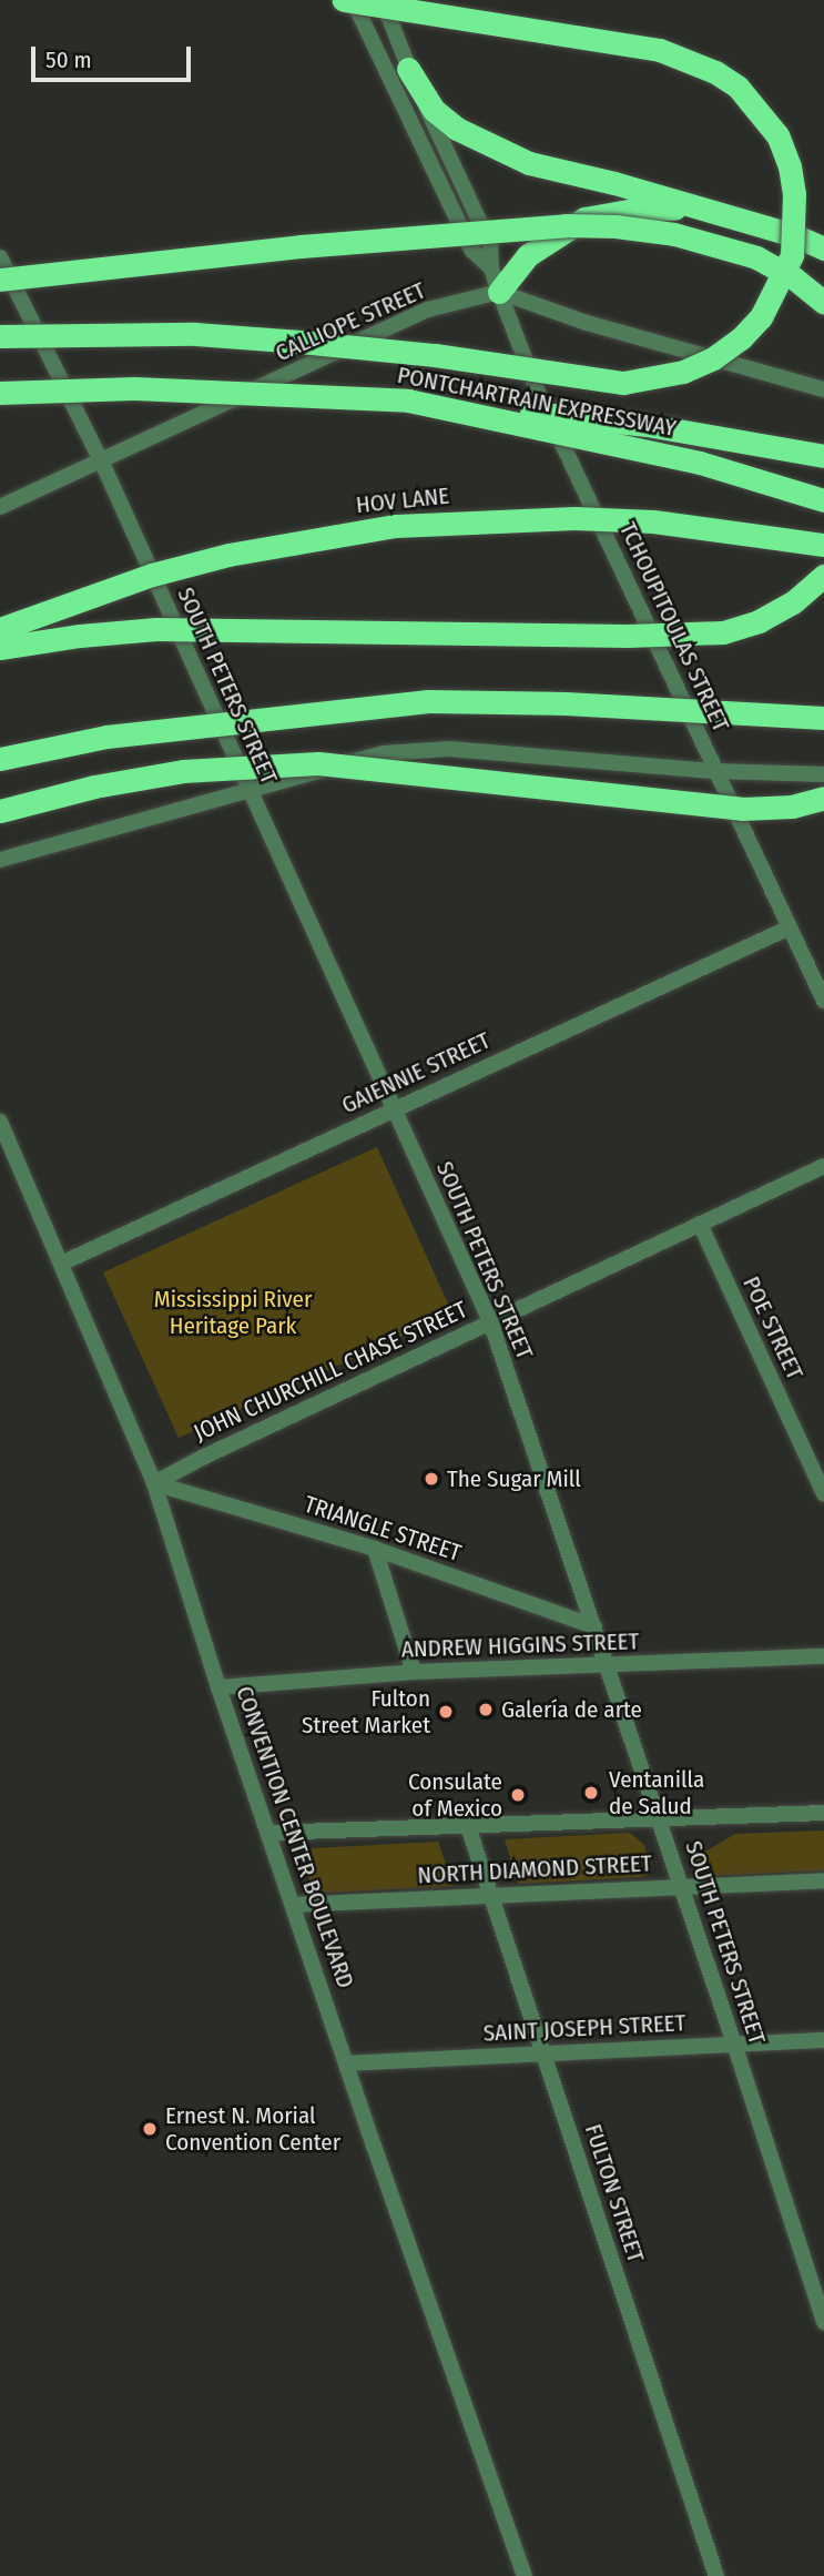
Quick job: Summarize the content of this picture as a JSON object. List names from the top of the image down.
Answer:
{
  "streets": {
    "highway": ["PONTCHARTRAIN EXPRESSWAY", "HOV LANE"],
    "street": [
      "CALLIOPE STREET",
      "TCHOUPITOULAS STREET",
      "SOUTH PETERS STREET",
      "GAIENNIE STREET",
      "POE STREET",
      "JOHN CHURCHILL CHASE STREET",
      "TRIANGLE STREET",
      "ANDREW HIGGINS STREET",
      "CONVENTION CENTER BOULEVARD",
      "NORTH DIAMOND STREET",
      "SAINT JOSEPH STREET",
      "FULTON STREET"
    ]
  },
  "crossings": [
    ["CALLIOPE STREET", "TCHOUPITOULAS STREET"],
    ["CALLIOPE STREET", "SOUTH PETERS STREET"],
    ["TCHOUPITOULAS STREET", "GAIENNIE STREET"],
    ["SOUTH PETERS STREET", "GAIENNIE STREET"],
    ["SOUTH PETERS STREET", "JOHN CHURCHILL CHASE STREET"],
    ["SOUTH PETERS STREET", "TRIANGLE STREET"],
    ["SOUTH PETERS STREET", "ANDREW HIGGINS STREET"],
    ["SOUTH PETERS STREET", "NORTH DIAMOND STREET"],
    ["SOUTH PETERS STREET", "SAINT JOSEPH STREET"],
    ["GAIENNIE STREET", "CONVENTION CENTER BOULEVARD"],
    ["POE STREET", "JOHN CHURCHILL CHASE STREET"],
    ["JOHN CHURCHILL CHASE STREET", "TRIANGLE STREET"],
    ["JOHN CHURCHILL CHASE STREET", "CONVENTION CENTER BOULEVARD"],
    ["TRIANGLE STREET", "CONVENTION CENTER BOULEVARD"],
    ["ANDREW HIGGINS STREET", "CONVENTION CENTER BOULEVARD"],
    ["CONVENTION CENTER BOULEVARD", "NORTH DIAMOND STREET"],
    ["CONVENTION CENTER BOULEVARD", "SAINT JOSEPH STREET"],
    ["NORTH DIAMOND STREET", "FULTON STREET"],
    ["SAINT JOSEPH STREET", "FULTON STREET"]
  ],
  "parks": ["Mississippi River Heritage Park"],
  "places": [
    "The Sugar Mill",
    "Galería de arte",
    "Fulton Street Market",
    "Ventanilla de Salud",
    "Consulate of Mexico",
    "Ernest N. Morial Convention Center"
  ],
  "scale_bar": "50 m"
}
